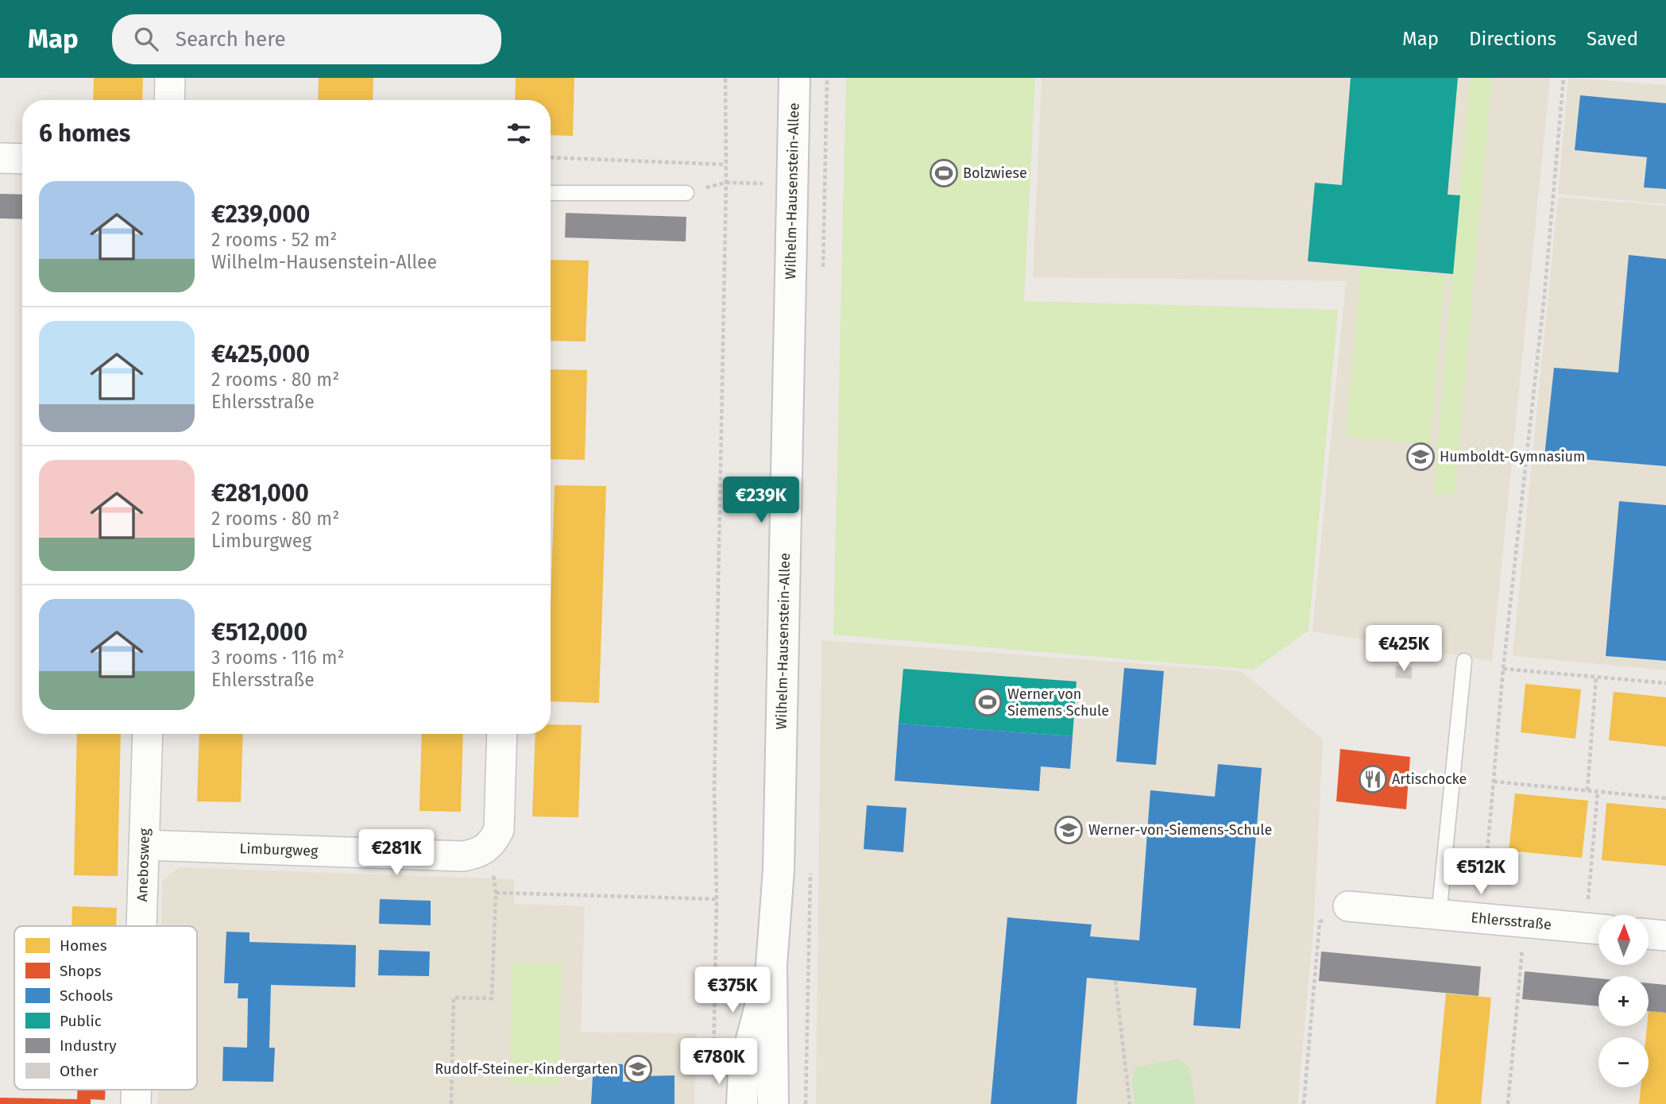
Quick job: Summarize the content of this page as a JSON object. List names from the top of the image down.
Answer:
{
  "streets": {
    "street": [
      "Wilhelm-Hausenstein-Allee",
      "Limburgweg",
      "Anebosweg",
      "Ehlersstraße"
    ]
  },
  "crossings": [
    ["Limburgweg", "Anebosweg"]
  ],
  "places": {
    "sports": ["Bolzwiese", "Werner von Siemens Schule"],
    "school or university": ["Humboldt-Gymnasium", "Werner-von-Siemens-Schule", "Rudolf-Steiner-Kindergarten"],
    "restaurant": ["Artischocke"]
  },
  "legend": [
    "Homes",
    "Shops",
    "Schools",
    "Public",
    "Industry",
    "Other"
  ],
  "north": "top",
  "page": {
    "header": "Map",
    "search": "Search here",
    "nav": ["Map", "Directions", "Saved"],
    "heading": "6 homes",
    "list": [
      {
        "name": "€239,000",
        "note": "2 rooms · 52 m² · Wilhelm-Hausenstein-Allee"
      },
      {
        "name": "€425,000",
        "note": "2 rooms · 80 m² · Ehlersstraße"
      },
      {
        "name": "€281,000",
        "note": "2 rooms · 80 m² · Limburgweg"
      },
      {
        "name": "€512,000",
        "note": "3 rooms · 116 m² · Ehlersstraße"
      }
    ],
    "price": [
      "€239K",
      "€425K",
      "€281K",
      "€512K",
      "€375K",
      "€780K"
    ],
    "map_buttons": ["+", "−"]
  }
}
